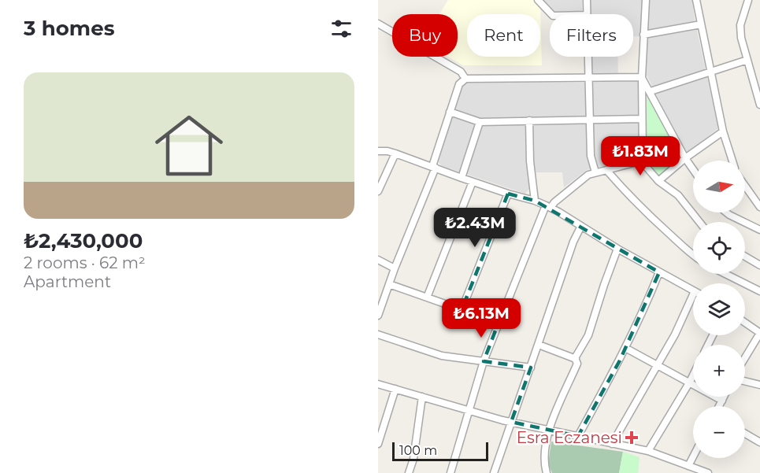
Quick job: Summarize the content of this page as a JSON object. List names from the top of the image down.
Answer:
{
  "places": {
    "health": ["Esra Eczanesi"]
  },
  "scale_bar": "100 m",
  "north": "right",
  "page": {
    "heading": "3 homes",
    "chip": ["Buy", "Rent", "Filters"],
    "list": [
      {
        "name": "₺2,430,000",
        "note": "2 rooms · 62 m² · Apartment"
      }
    ],
    "price": ["₺1.83M", "₺2.43M", "₺6.13M"],
    "map_buttons": ["+", "−"],
    "scale": "100 m"
  }
}
